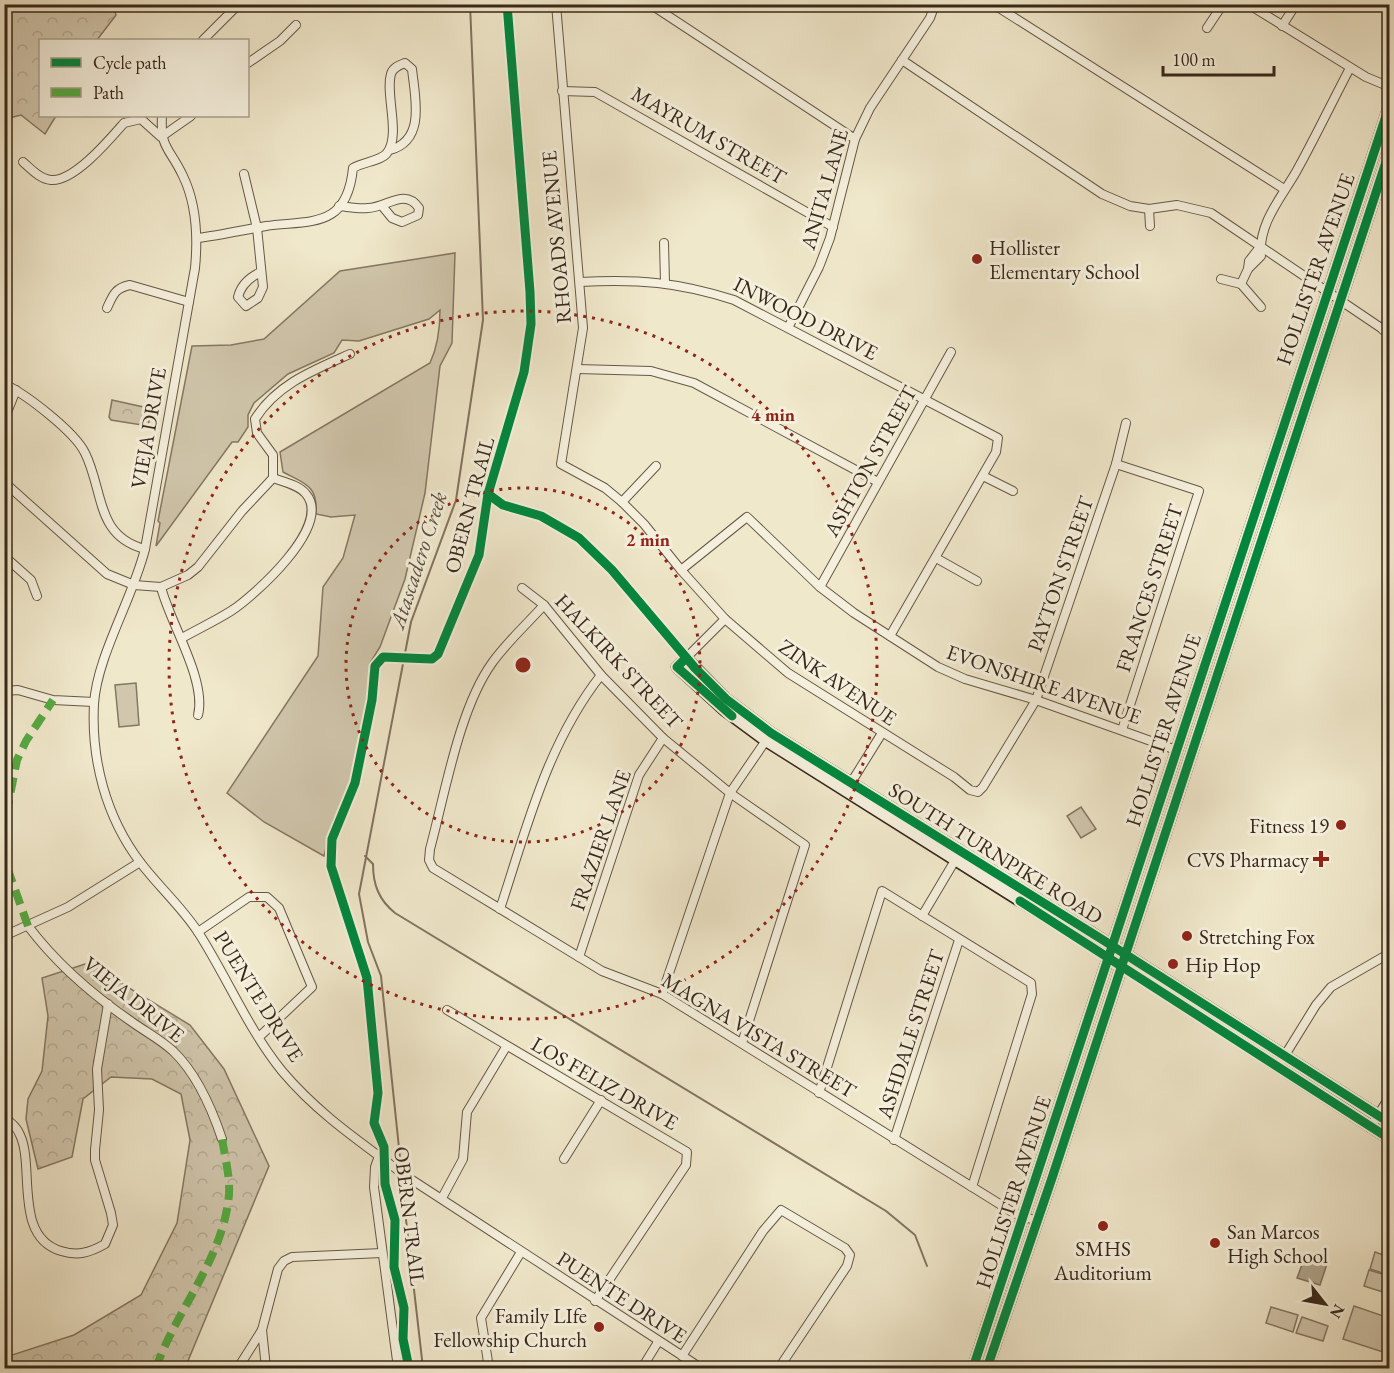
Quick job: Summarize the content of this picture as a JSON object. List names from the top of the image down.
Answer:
{
  "streets": {
    "main road": ["HOLLISTER AVENUE", "SOUTH TURNPIKE ROAD"],
    "street": [
      "MAYRUM STREET",
      "ANITA LANE",
      "RHOADS AVENUE",
      "INWOOD DRIVE",
      "VIEJA DRIVE",
      "ASHTON STREET",
      "PAYTON STREET",
      "FRANCES STREET",
      "HALKIRK STREET",
      "ZINK AVENUE",
      "EVONSHIRE AVENUE",
      "FRAZIER LANE",
      "PUENTE DRIVE",
      "ASHDALE STREET",
      "MAGNA VISTA STREET",
      "LOS FELIZ DRIVE"
    ],
    "cycle path": ["OBERN TRAIL"]
  },
  "crossings": [
    ["MAYRUM STREET", "ANITA LANE"],
    ["MAYRUM STREET", "RHOADS AVENUE"],
    ["ANITA LANE", "INWOOD DRIVE"],
    ["RHOADS AVENUE", "INWOOD DRIVE"],
    ["RHOADS AVENUE", "ZINK AVENUE"],
    ["HOLLISTER AVENUE", "EVONSHIRE AVENUE"],
    ["HOLLISTER AVENUE", "SOUTH TURNPIKE ROAD"],
    ["HOLLISTER AVENUE", "MAGNA VISTA STREET"],
    ["INWOOD DRIVE", "ASHTON STREET"],
    ["VIEJA DRIVE", "PUENTE DRIVE"],
    ["ASHTON STREET", "EVONSHIRE AVENUE"],
    ["PAYTON STREET", "FRANCES STREET"],
    ["PAYTON STREET", "ZINK AVENUE"],
    ["PAYTON STREET", "EVONSHIRE AVENUE"],
    ["FRANCES STREET", "EVONSHIRE AVENUE"],
    ["HALKIRK STREET", "FRAZIER LANE"],
    ["HALKIRK STREET", "MAGNA VISTA STREET"],
    ["ZINK AVENUE", "EVONSHIRE AVENUE"],
    ["FRAZIER LANE", "MAGNA VISTA STREET"],
    ["PUENTE DRIVE", "LOS FELIZ DRIVE"],
    ["ASHDALE STREET", "MAGNA VISTA STREET"]
  ],
  "water": ["Atascadero Creek"],
  "places": {
    "other": [
      "Hollister Elementary School",
      "Fitness 19",
      "Stretching Fox",
      "Hip Hop",
      "SMHS Auditorium",
      "San Marcos High School",
      "Family LIfe Fellowship Church"
    ],
    "health": ["CVS Pharmacy"]
  },
  "legend": ["Cycle path", "Path"],
  "scale_bar": "100 m",
  "north": "bottom right",
  "rings": ["4 min", "2 min"]
}
